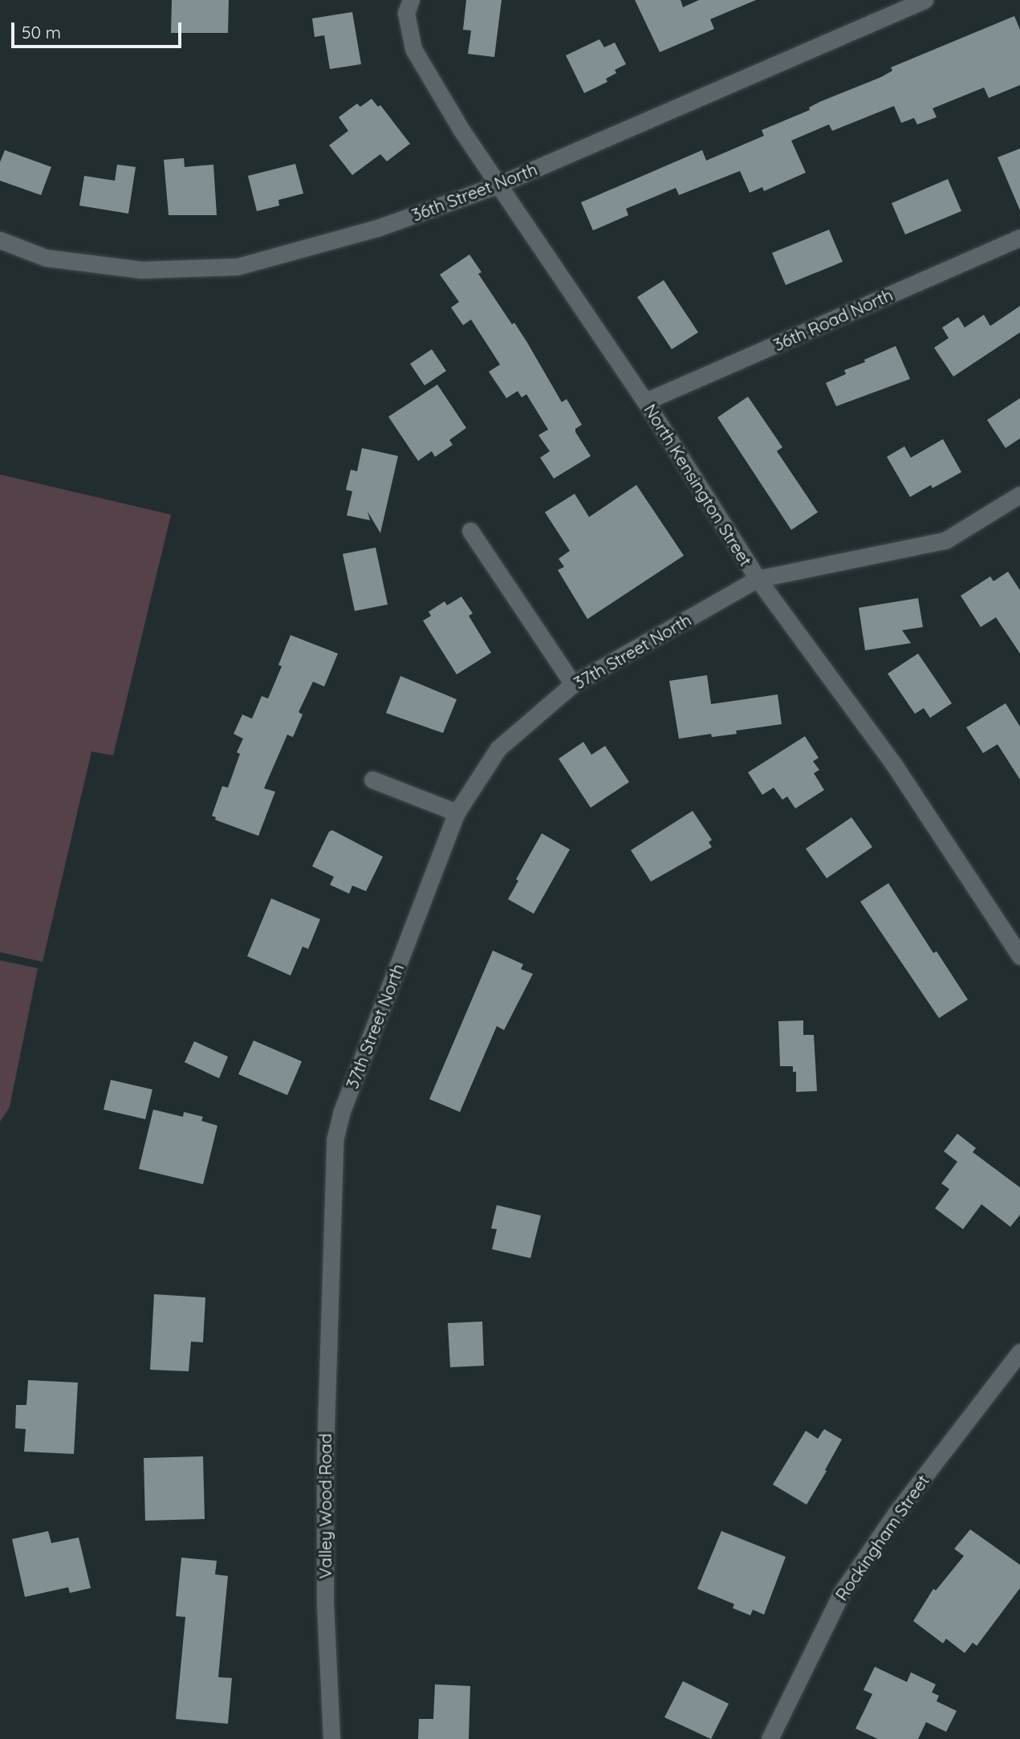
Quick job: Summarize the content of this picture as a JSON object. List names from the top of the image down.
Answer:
{
  "streets": {
    "street": [
      "36th Street North",
      "36th Road North",
      "North Kensington Street",
      "37th Street North",
      "Valley Wood Road",
      "Rockingham Street"
    ]
  },
  "crossings": [
    ["36th Street North", "North Kensington Street"],
    ["36th Road North", "North Kensington Street"],
    ["North Kensington Street", "37th Street North"],
    ["37th Street North", "Valley Wood Road"]
  ],
  "scale_bar": "50 m"
}
